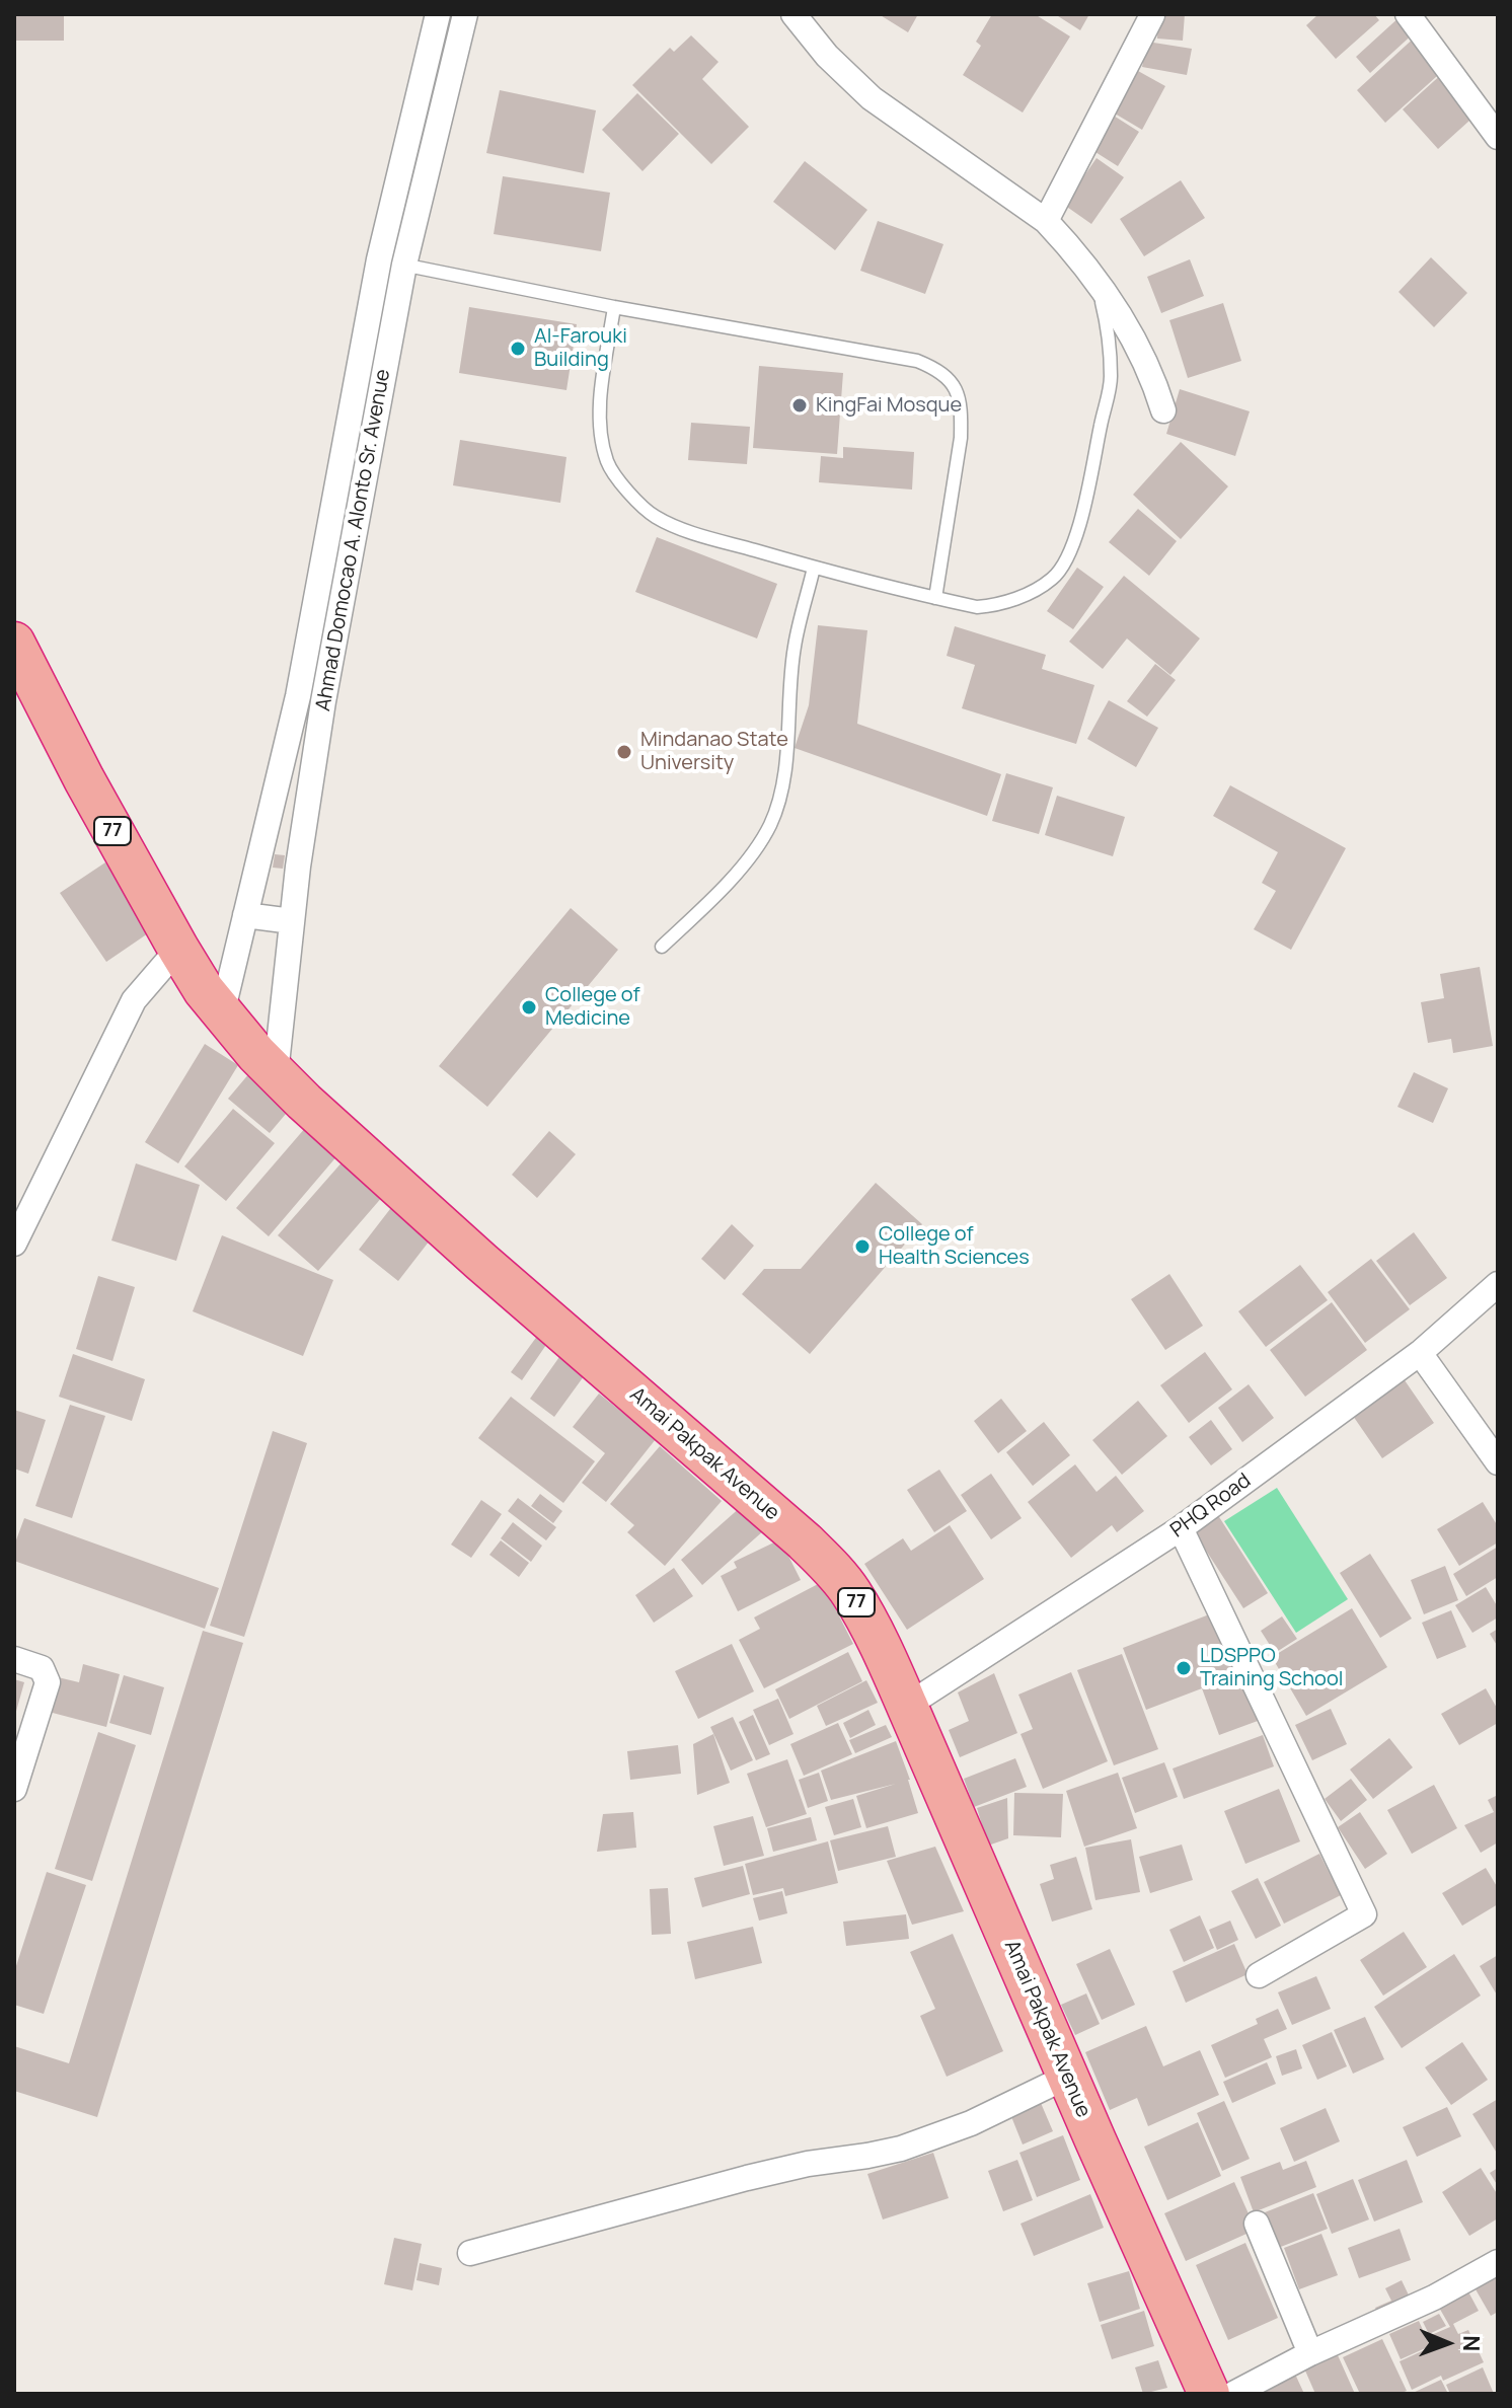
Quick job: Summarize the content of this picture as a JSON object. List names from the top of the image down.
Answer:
{
  "streets": {
    "highway": ["77", "Amai Pakpak Avenue"],
    "street": ["Ahmad Domocao A. Alonto Sr. Avenue", "PHQ Road"]
  },
  "crossings": [
    ["Ahmad Domocao A. Alonto Sr. Avenue", "Amai Pakpak Avenue"],
    ["Amai Pakpak Avenue", "PHQ Road"]
  ],
  "places": [
    "Al-Farouki Building",
    "KingFai Mosque",
    "Mindanao State University",
    "College of Medicine",
    "College of Health Sciences",
    "LDSPPO Training School"
  ],
  "north": "right"
}
